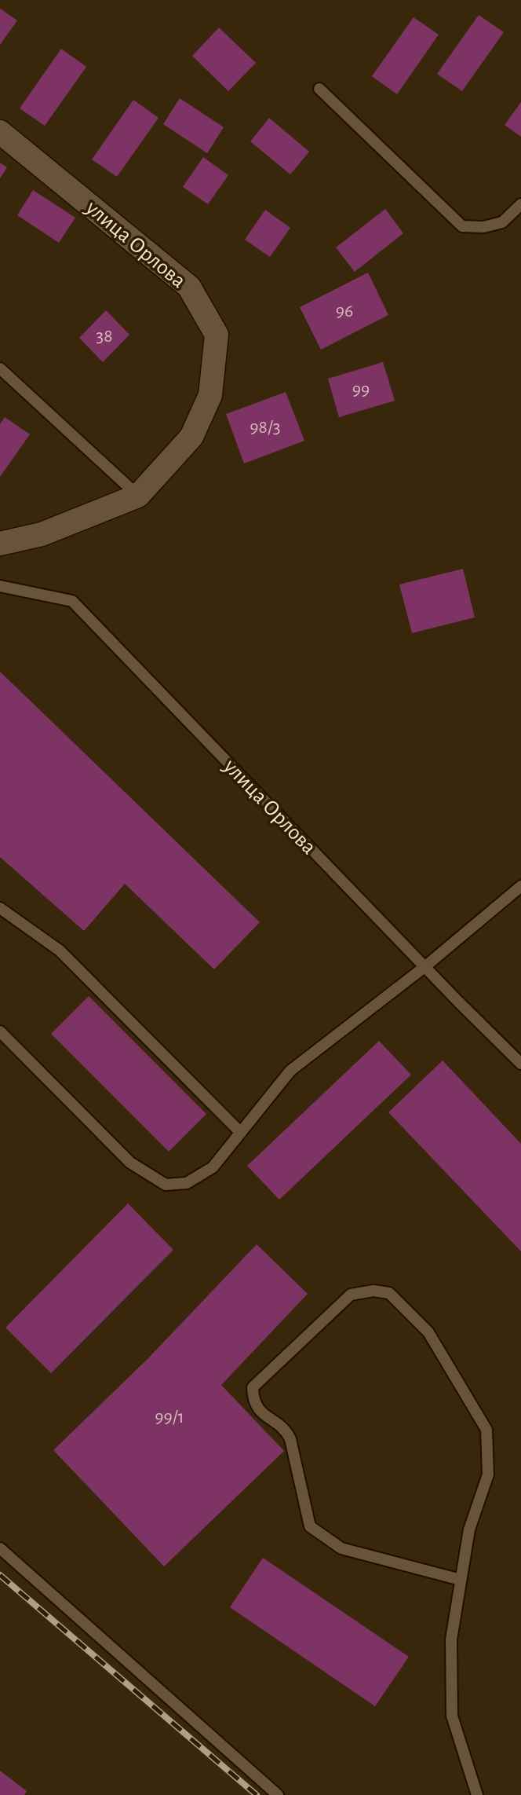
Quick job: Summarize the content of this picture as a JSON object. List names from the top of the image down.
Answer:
{
  "streets": {
    "street": ["улица Орлова"]
  },
  "house_numbers": [
    "96",
    "38",
    "99",
    "98/3",
    "99/1"
  ]
}
